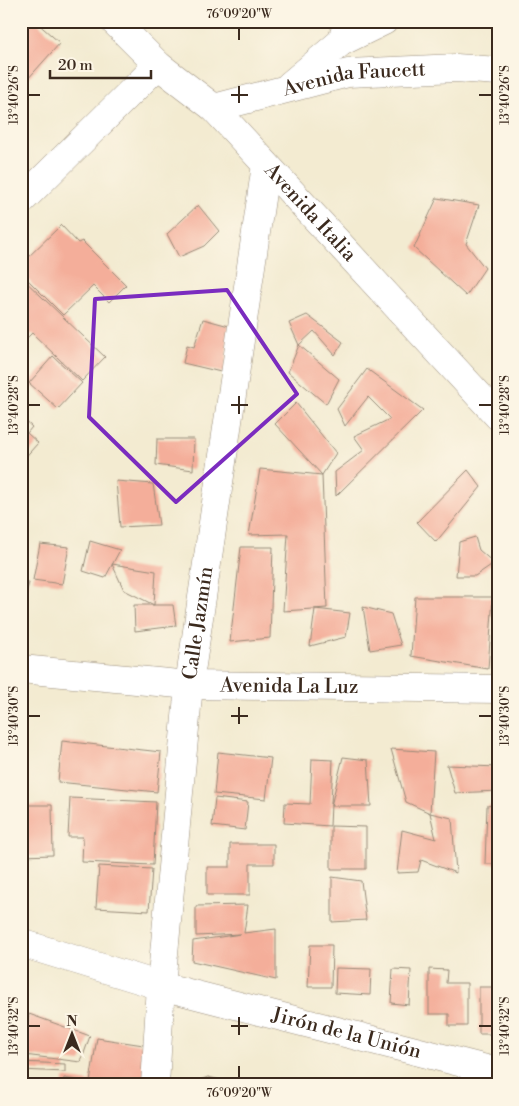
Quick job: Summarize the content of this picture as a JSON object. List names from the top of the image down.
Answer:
{
  "streets": {
    "street": [
      "Avenida Faucett",
      "Avenida Italia",
      "Calle Jazmín",
      "Avenida La Luz",
      "Jirón de la Unión"
    ]
  },
  "crossings": [
    ["Avenida Faucett", "Avenida Italia"],
    ["Avenida Italia", "Calle Jazmín"],
    ["Calle Jazmín", "Avenida La Luz"],
    ["Calle Jazmín", "Jirón de la Unión"]
  ],
  "scale_bar": "20 m",
  "north": "top",
  "coordinates": [
    "76°09'20\"W",
    "13°40'26\"S",
    "13°40'28\"S",
    "13°40'30\"S",
    "13°40'32\"S"
  ]
}
